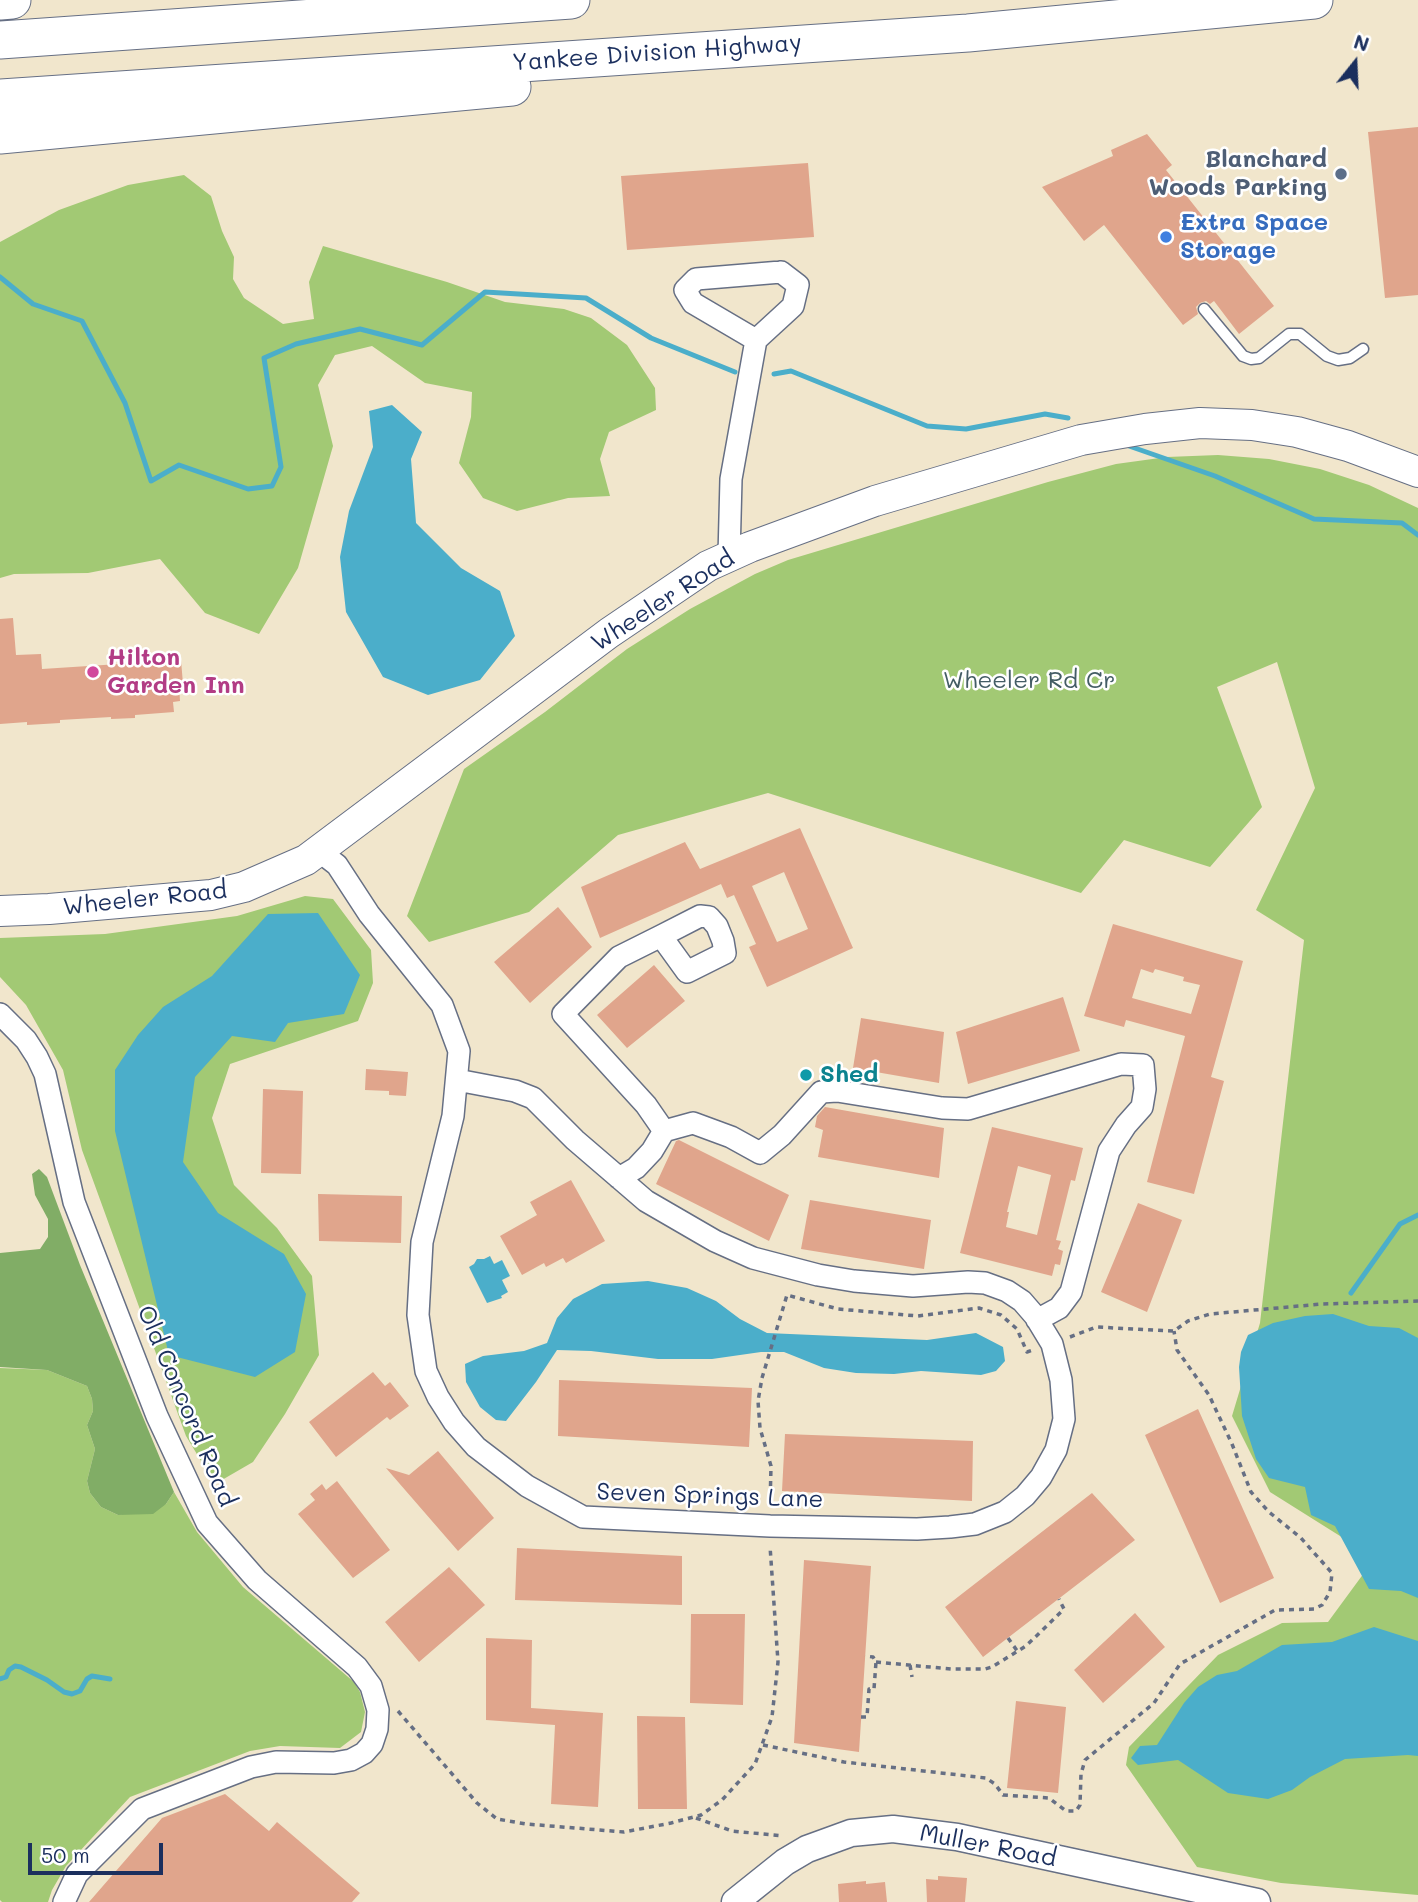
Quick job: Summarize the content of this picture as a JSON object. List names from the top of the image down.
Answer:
{
  "streets": {
    "highway": ["Yankee Division Highway"],
    "main road": ["Wheeler Road"],
    "street": ["Old Concord Road", "Seven Springs Lane", "Muller Road"]
  },
  "crossings": [
    ["Wheeler Road", "Seven Springs Lane"]
  ],
  "parks": ["Wheeler Rd Cr"],
  "places": [
    "Blanchard Woods Parking",
    "Extra Space Storage",
    "Hilton Garden Inn",
    "Shed"
  ],
  "scale_bar": "50 m",
  "north": "top"
}
